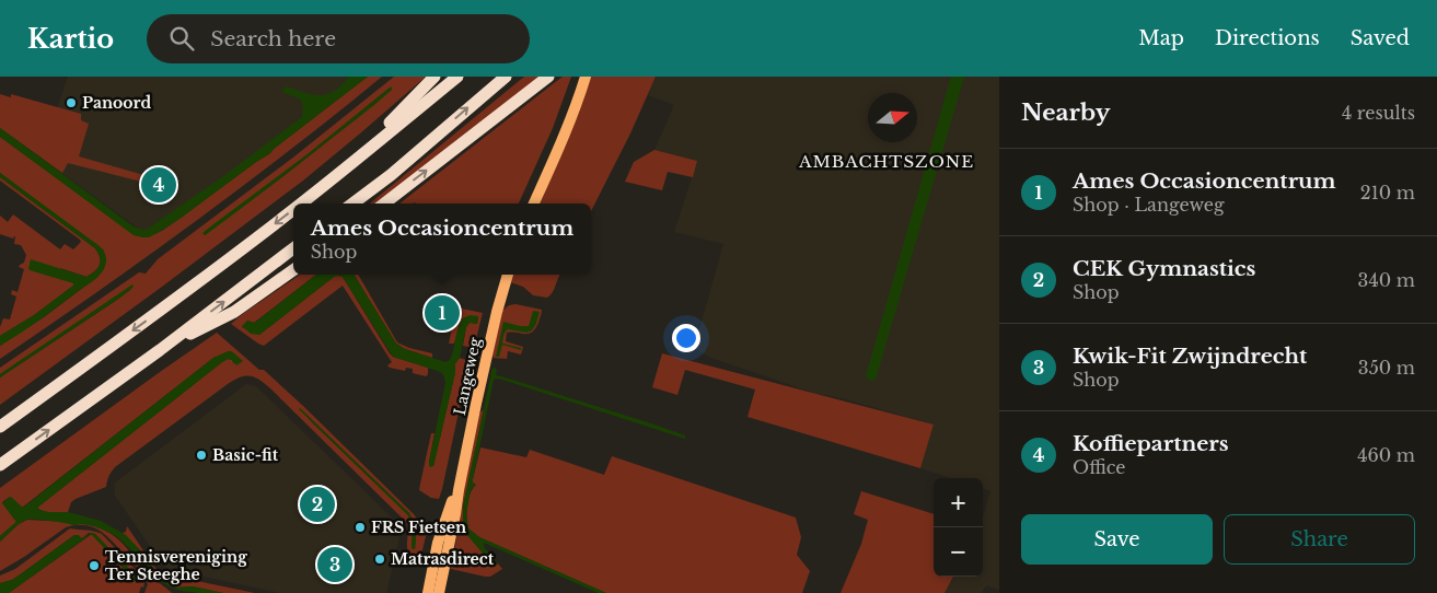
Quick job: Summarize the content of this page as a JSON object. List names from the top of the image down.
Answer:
{
  "streets": {
    "main road": ["Langeweg"]
  },
  "districts": ["AMBACHTSZONE"],
  "places": [
    "Panoord",
    "Basic-fit",
    "FRS Fietsen",
    "Matrasdirect",
    "Tennisvereniging Ter Steeghe"
  ],
  "north": "right",
  "page": {
    "header": "Kartio",
    "search": "Search here",
    "nav": ["Map", "Directions", "Saved"],
    "heading": ["Nearby", "4 results"],
    "list": [
      {
        "mark": "1",
        "name": "Ames Occasioncentrum",
        "note": "Shop · Langeweg",
        "value": "210 m"
      },
      {
        "mark": "2",
        "name": "CEK Gymnastics",
        "note": "Shop",
        "value": "340 m"
      },
      {
        "mark": "3",
        "name": "Kwik-Fit Zwijndrecht",
        "note": "Shop",
        "value": "350 m"
      },
      {
        "mark": "4",
        "name": "Koffiepartners",
        "note": "Office",
        "value": "460 m"
      }
    ],
    "pins": [
      "4",
      "1",
      "2",
      "3"
    ],
    "popup": ["Ames Occasioncentrum", "Shop"],
    "map_buttons": ["+", "−"],
    "buttons": ["Save", "Share"]
  }
}
